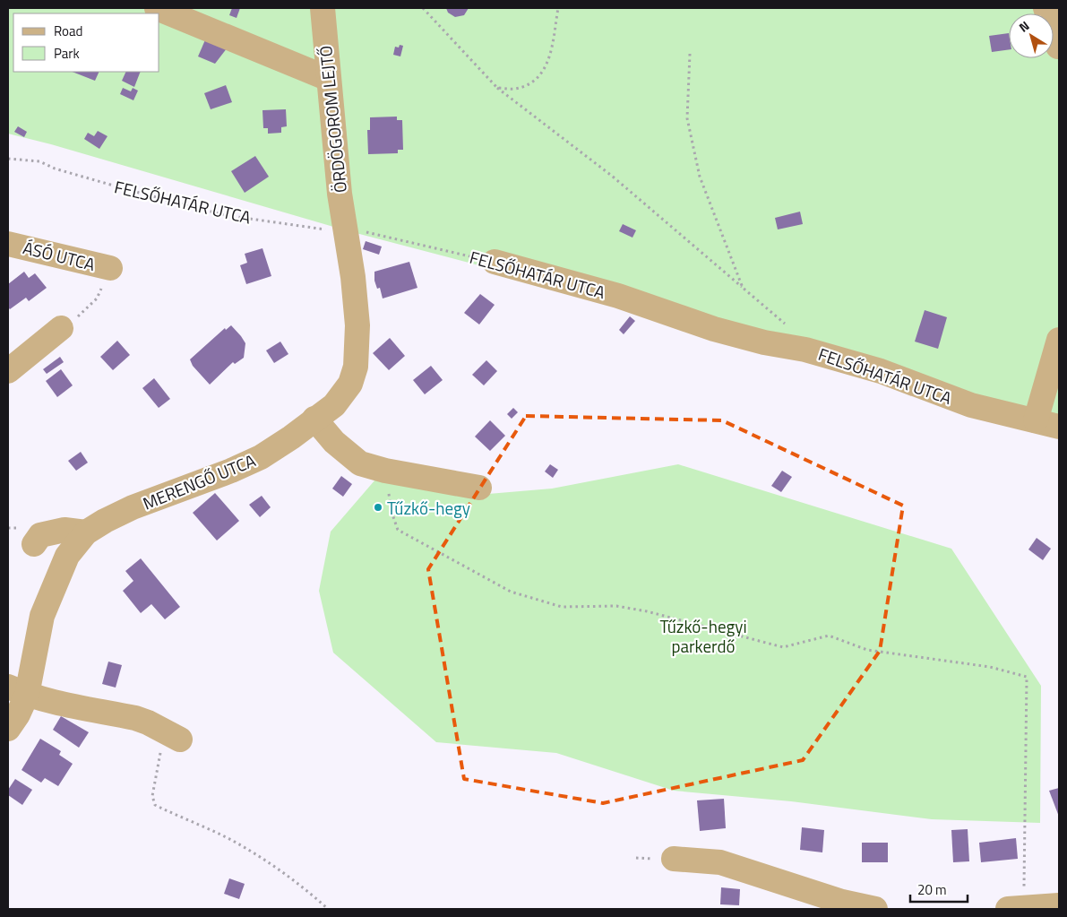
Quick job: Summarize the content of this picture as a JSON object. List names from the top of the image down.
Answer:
{
  "streets": {
    "street": [
      "ÖRDÖGOROM LEJTŐ",
      "FELSŐHATÁR UTCA",
      "ÁSÓ UTCA",
      "MERENGŐ UTCA"
    ]
  },
  "crossings": [
    ["ÖRDÖGOROM LEJTŐ", "FELSŐHATÁR UTCA"],
    ["ÖRDÖGOROM LEJTŐ", "MERENGŐ UTCA"],
    ["FELSŐHATÁR UTCA", "MERENGŐ UTCA"]
  ],
  "parks": ["Tűzkő-hegyi parkerdő"],
  "places": ["Tűzkő-hegy"],
  "legend": ["Road", "Park"],
  "scale_bar": "20 m",
  "north": "top left"
}
